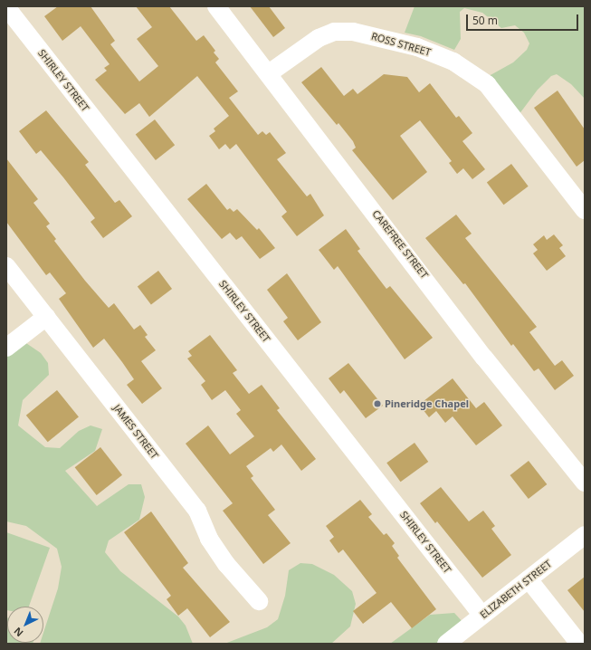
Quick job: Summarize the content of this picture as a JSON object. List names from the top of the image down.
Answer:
{
  "streets": {
    "street": [
      "ROSS STREET",
      "SHIRLEY STREET",
      "CAREFREE STREET",
      "JAMES STREET",
      "ELIZABETH STREET"
    ]
  },
  "crossings": [
    ["ROSS STREET", "CAREFREE STREET"],
    ["SHIRLEY STREET", "ELIZABETH STREET"]
  ],
  "places": ["Pineridge Chapel"],
  "scale_bar": "50 m",
  "north": "bottom left"
}
